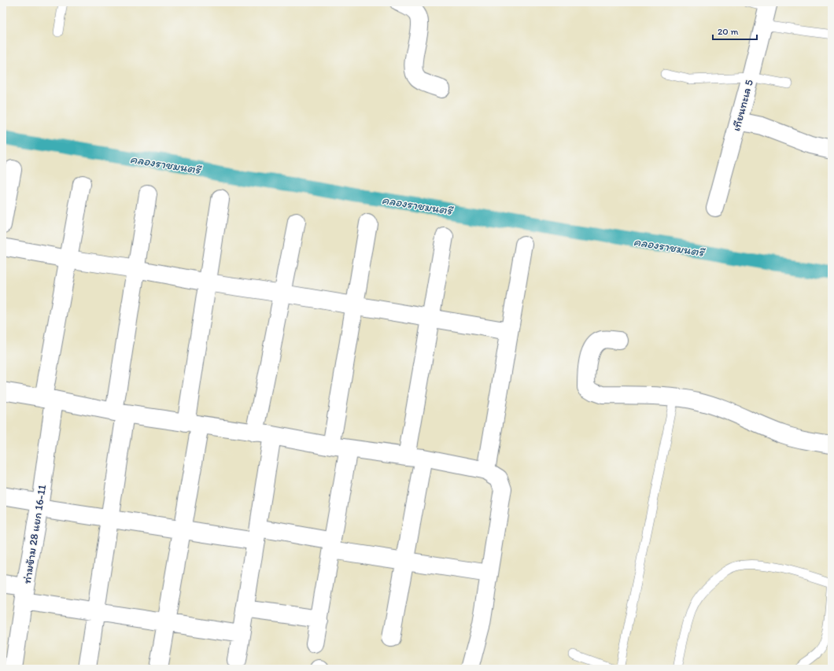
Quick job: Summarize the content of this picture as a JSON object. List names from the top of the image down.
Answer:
{
  "streets": {
    "street": ["เทียนทะเล 5", "ท่ามข้าม 28 แยก 16-11"]
  },
  "water": ["คลองราชมนตรี"],
  "scale_bar": "20 m"
}
